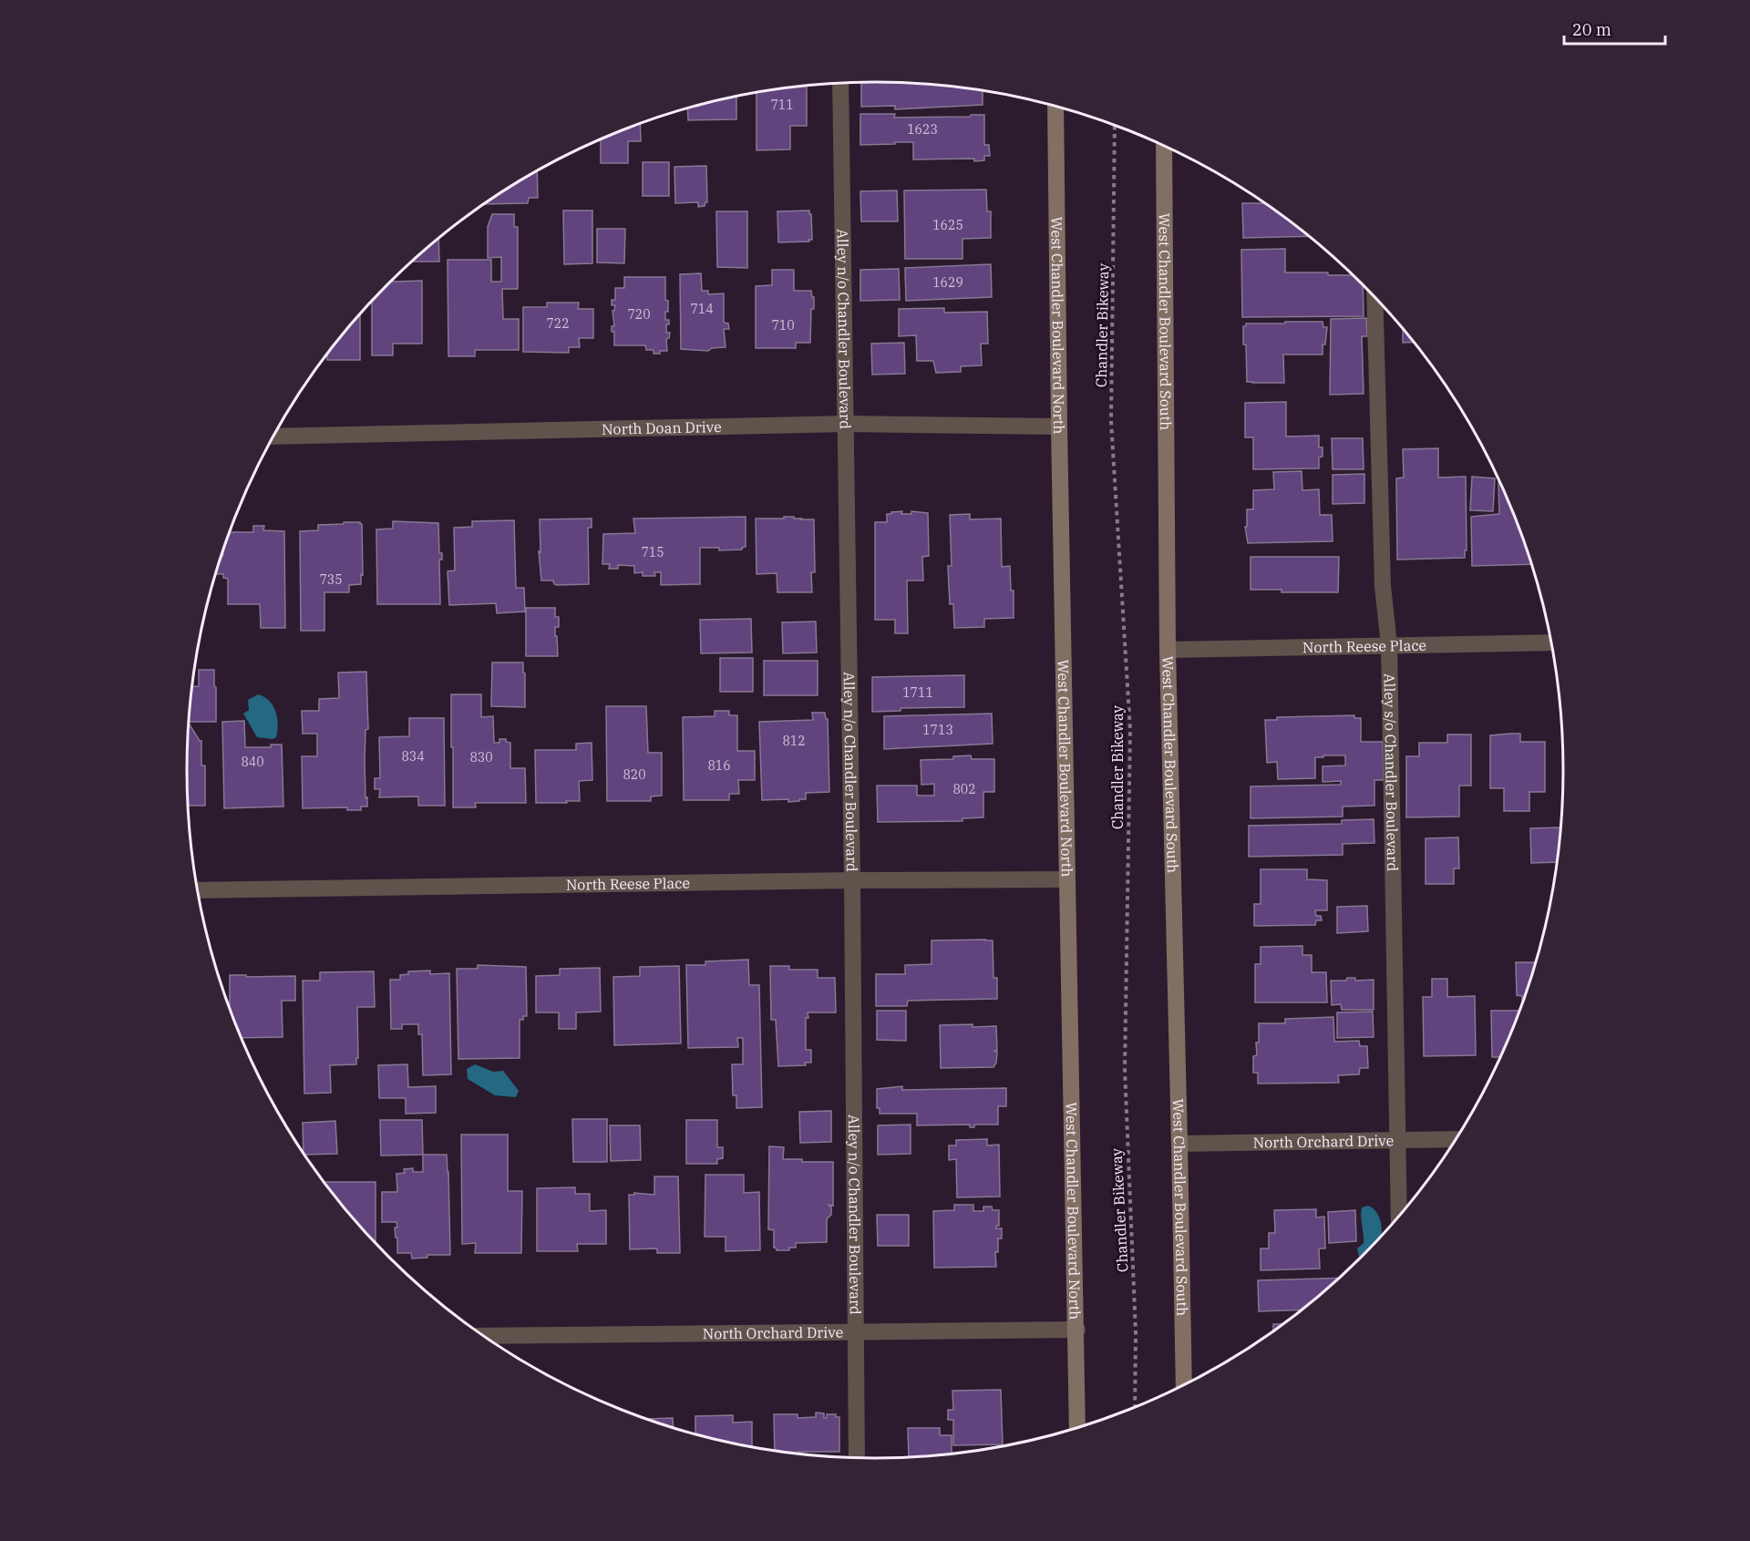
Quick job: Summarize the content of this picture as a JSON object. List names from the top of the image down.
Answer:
{
  "streets": {
    "main road": ["West Chandler Boulevard South", "West Chandler Boulevard North"],
    "street": [
      "Alley n/o Chandler Boulevard",
      "North Doan Drive",
      "North Reese Place",
      "Alley s/o Chandler Boulevard",
      "North Orchard Drive"
    ],
    "path": ["Chandler Bikeway"]
  },
  "crossings": [
    ["West Chandler Boulevard South", "North Reese Place"],
    ["West Chandler Boulevard South", "North Orchard Drive"],
    ["West Chandler Boulevard North", "North Doan Drive"],
    ["West Chandler Boulevard North", "North Reese Place"],
    ["West Chandler Boulevard North", "North Orchard Drive"],
    ["Alley n/o Chandler Boulevard", "North Doan Drive"],
    ["Alley n/o Chandler Boulevard", "North Reese Place"],
    ["Alley n/o Chandler Boulevard", "North Orchard Drive"],
    ["North Reese Place", "Alley s/o Chandler Boulevard"],
    ["Alley s/o Chandler Boulevard", "North Orchard Drive"]
  ],
  "house_numbers": [
    "711",
    "1623",
    "1625",
    "1629",
    "714",
    "720",
    "722",
    "710",
    "715",
    "735",
    "1711",
    "1713",
    "812",
    "834",
    "830",
    "840",
    "816",
    "820",
    "802"
  ],
  "scale_bar": "20 m"
}
